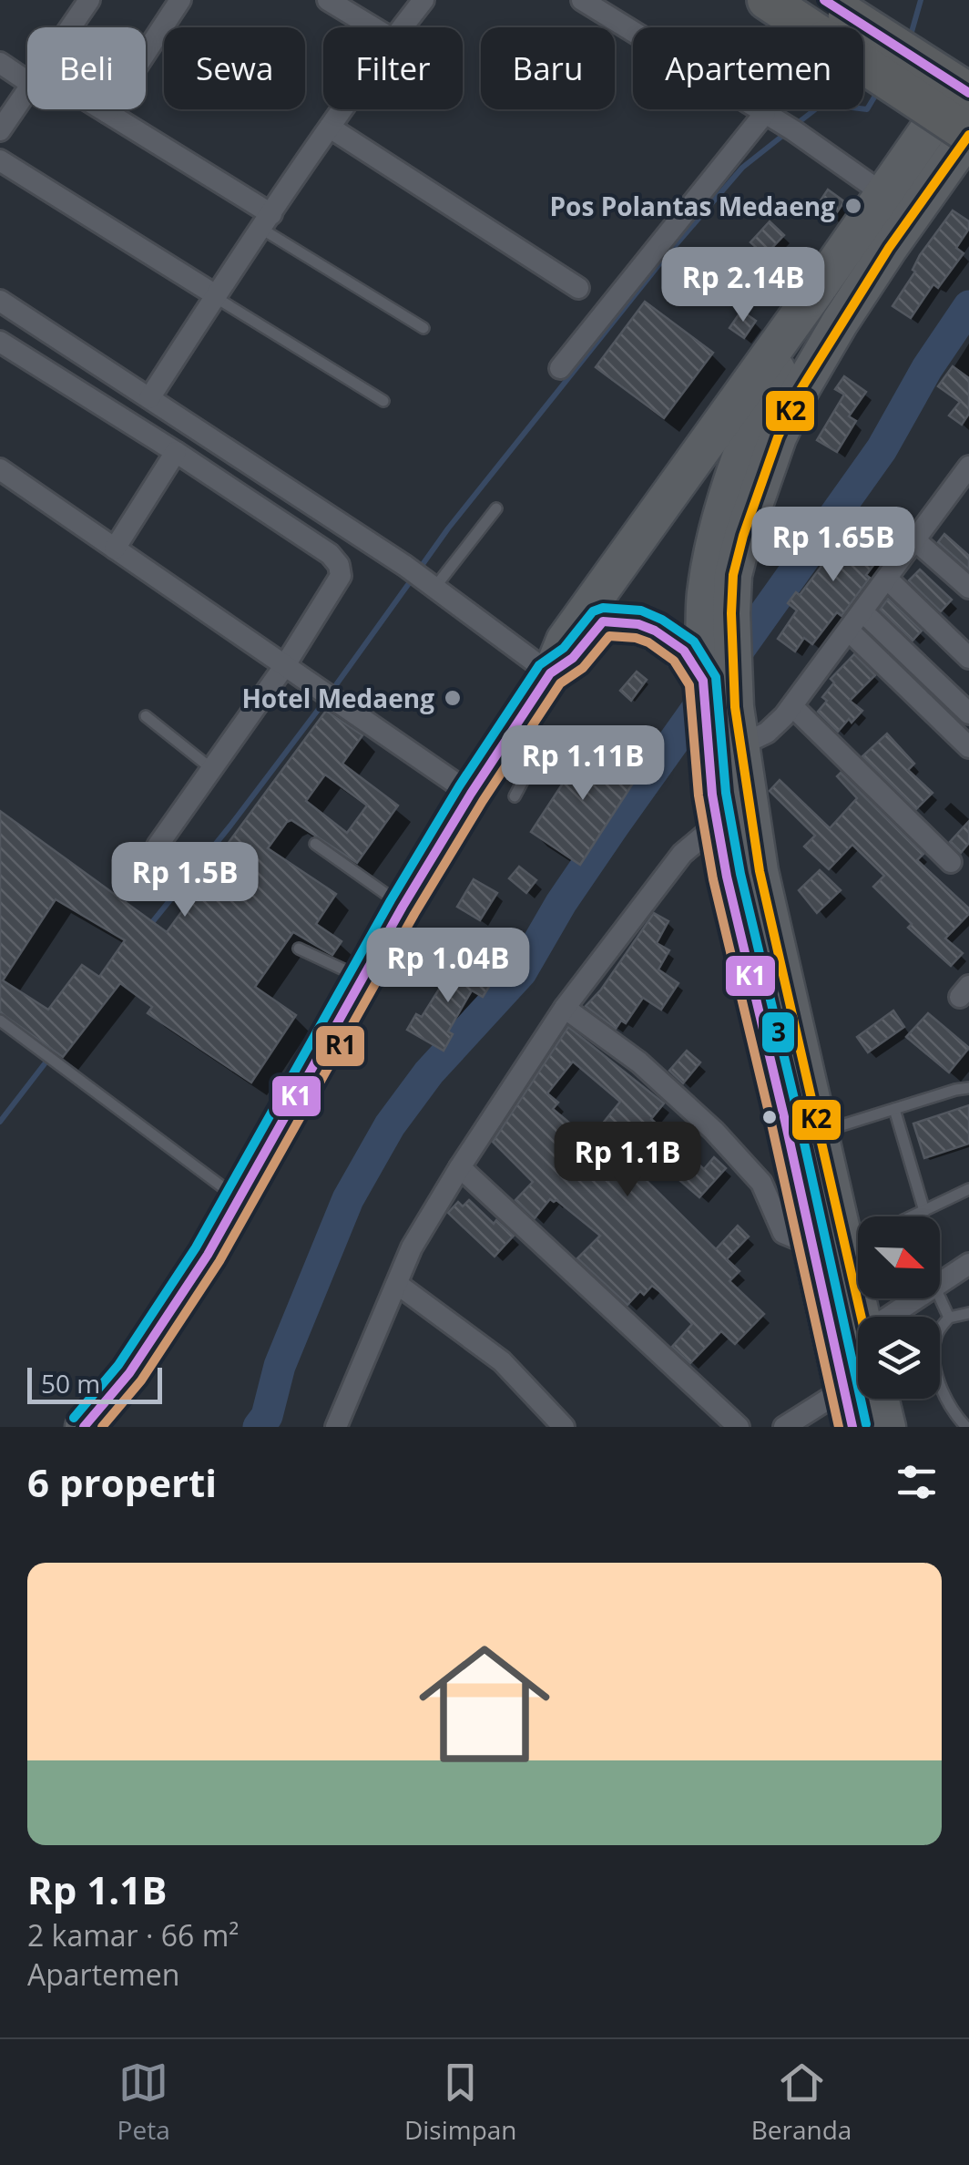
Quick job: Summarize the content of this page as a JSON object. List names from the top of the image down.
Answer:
{
  "places": ["Pos Polantas Medaeng", "Hotel Medaeng"],
  "lines": [
    "transit line K1",
    "transit line K2",
    "transit line 3",
    "transit line R1"
  ],
  "scale_bar": "50 m",
  "north": "bottom right",
  "page": {
    "chip": [
      "Beli",
      "Sewa",
      "Filter",
      "Baru",
      "Apartemen"
    ],
    "price": [
      "Rp 2.14B",
      "Rp 1.65B",
      "Rp 1.11B",
      "Rp 1.5B",
      "Rp 1.04B",
      "Rp 1.1B"
    ],
    "scale": "50 m",
    "heading": "6 properti",
    "list": [
      {
        "name": "Rp 1.1B",
        "note": "2 kamar · 66 m² · Apartemen"
      }
    ],
    "tabs": ["Peta", "Disimpan", "Beranda"]
  }
}
